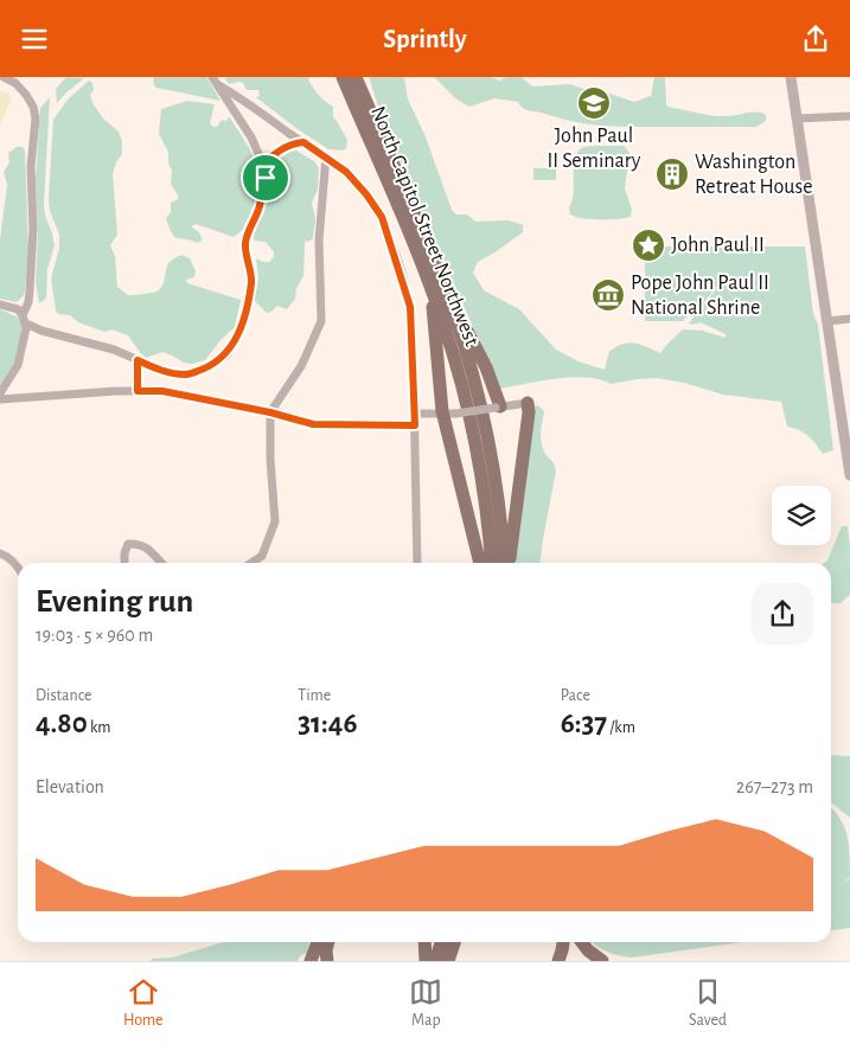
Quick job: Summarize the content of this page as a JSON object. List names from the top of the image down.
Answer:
{
  "streets": {
    "main road": ["North Capitol Street Northwest"]
  },
  "places": {
    "school or university": ["John Paul II Seminary"],
    "building": ["Washington Retreat House"],
    "place": ["John Paul II"],
    "museum": ["Pope John Paul II National Shrine"]
  },
  "page": {
    "header": "Sprintly",
    "heading": ["Evening run", "19:03 · 5 × 960 m"],
    "stats": [
      ["Distance", "4.80 km"],
      ["Time", "31:46"],
      ["Pace", "6:37 /km"]
    ],
    "chart": ["Elevation", "267–273 m"],
    "tabs": ["Home", "Map", "Saved"]
  }
}
